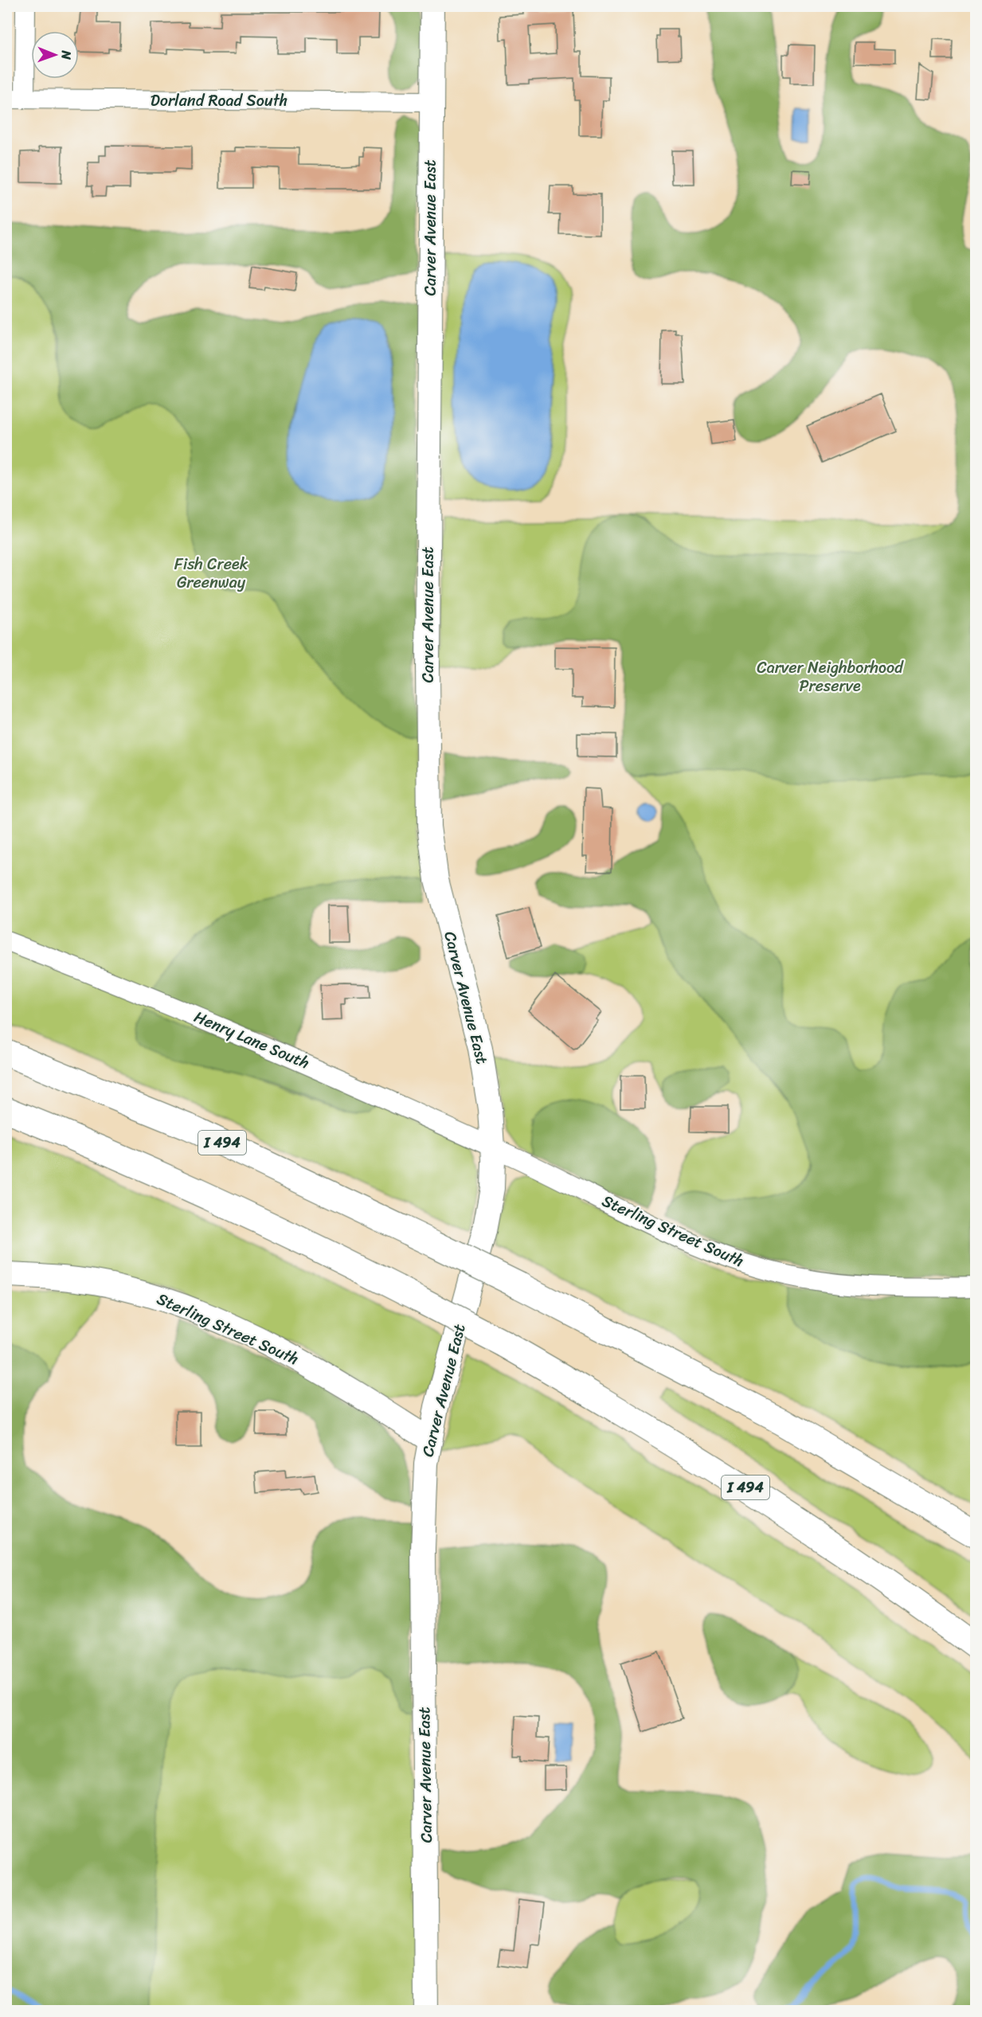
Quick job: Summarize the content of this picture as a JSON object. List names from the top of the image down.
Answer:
{
  "streets": {
    "highway": ["I 494"],
    "street": [
      "Dorland Road South",
      "Carver Avenue East",
      "Henry Lane South",
      "Sterling Street South"
    ]
  },
  "crossings": [
    ["Dorland Road South", "Carver Avenue East"],
    ["Carver Avenue East", "Henry Lane South"],
    ["Carver Avenue East", "Sterling Street South"],
    ["Henry Lane South", "Sterling Street South"]
  ],
  "parks": ["Fish Creek Greenway", "Carver Neighborhood Preserve"],
  "north": "right"
}
